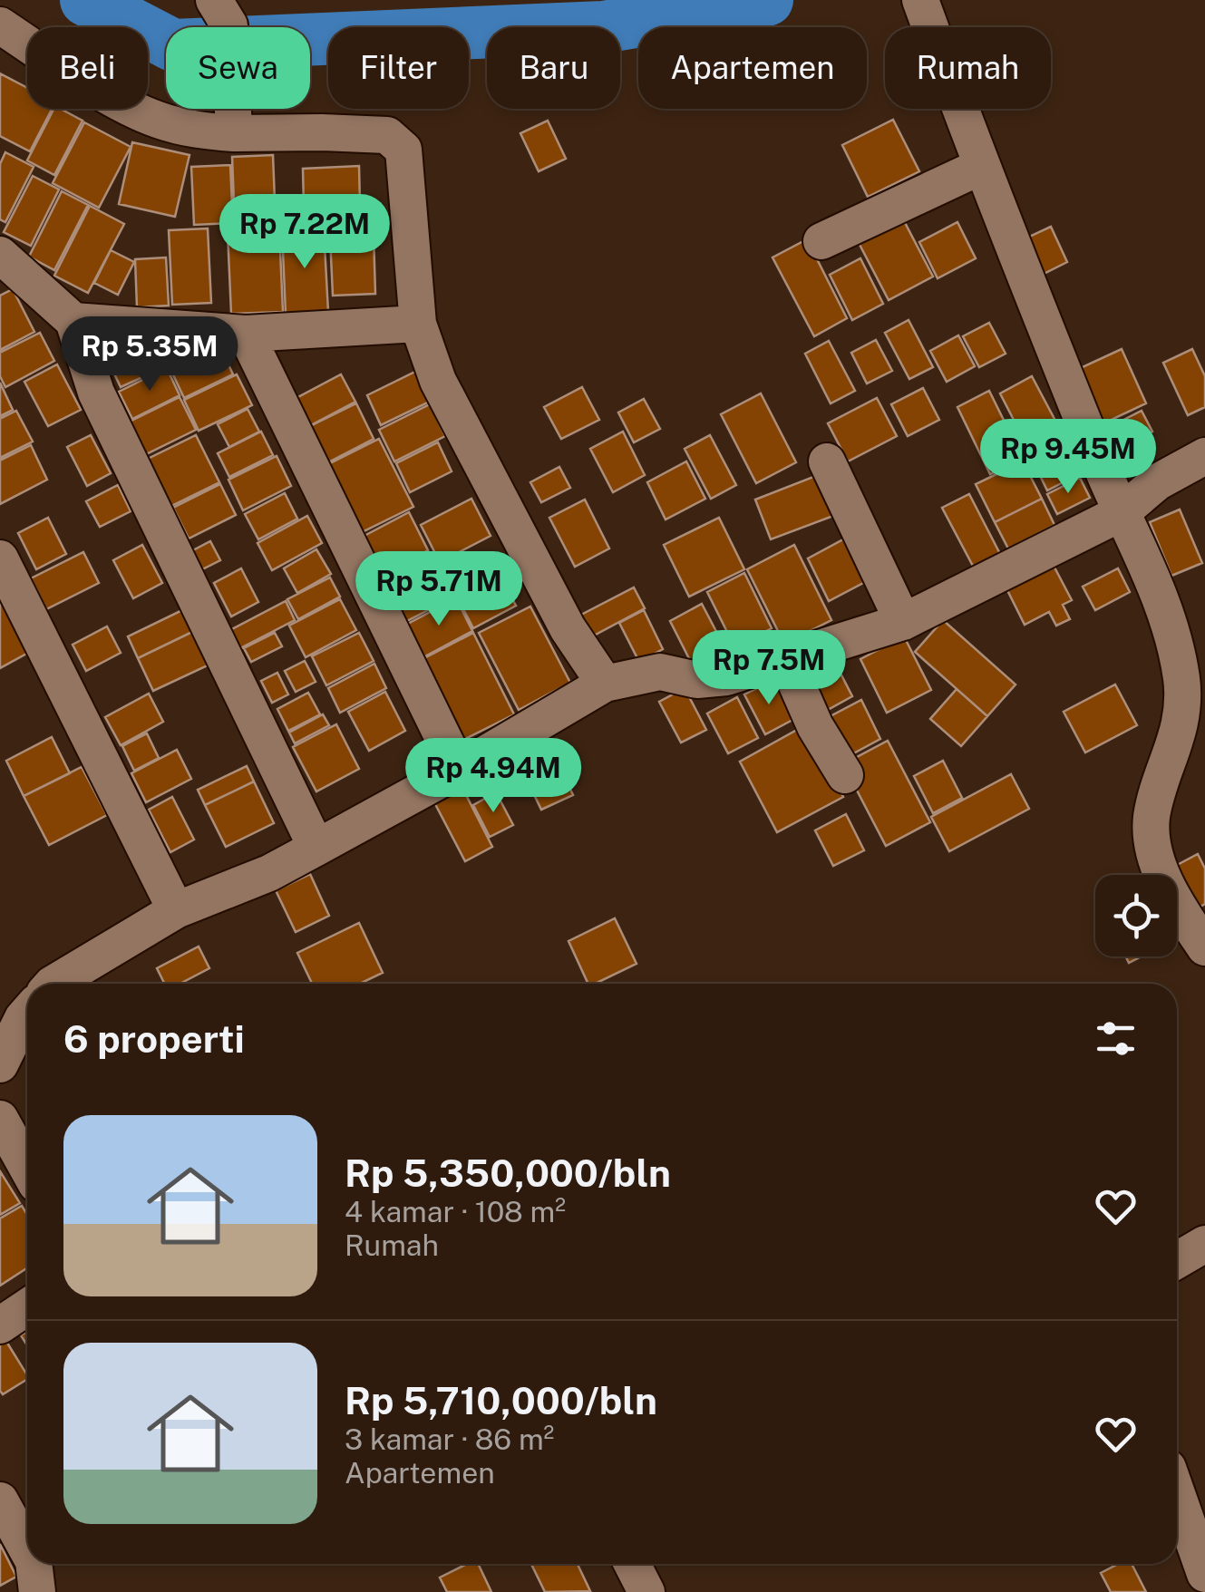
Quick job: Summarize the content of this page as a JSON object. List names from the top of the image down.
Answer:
{
  "page": {
    "chip": [
      "Beli",
      "Sewa",
      "Filter",
      "Baru",
      "Apartemen",
      "Rumah"
    ],
    "price": [
      "Rp 7.22M",
      "Rp 5.35M",
      "Rp 9.45M",
      "Rp 5.71M",
      "Rp 7.5M",
      "Rp 4.94M"
    ],
    "heading": "6 properti",
    "list": [
      {
        "name": "Rp 5,350,000/bln",
        "note": "4 kamar · 108 m² · Rumah"
      },
      {
        "name": "Rp 5,710,000/bln",
        "note": "3 kamar · 86 m² · Apartemen"
      }
    ]
  }
}
